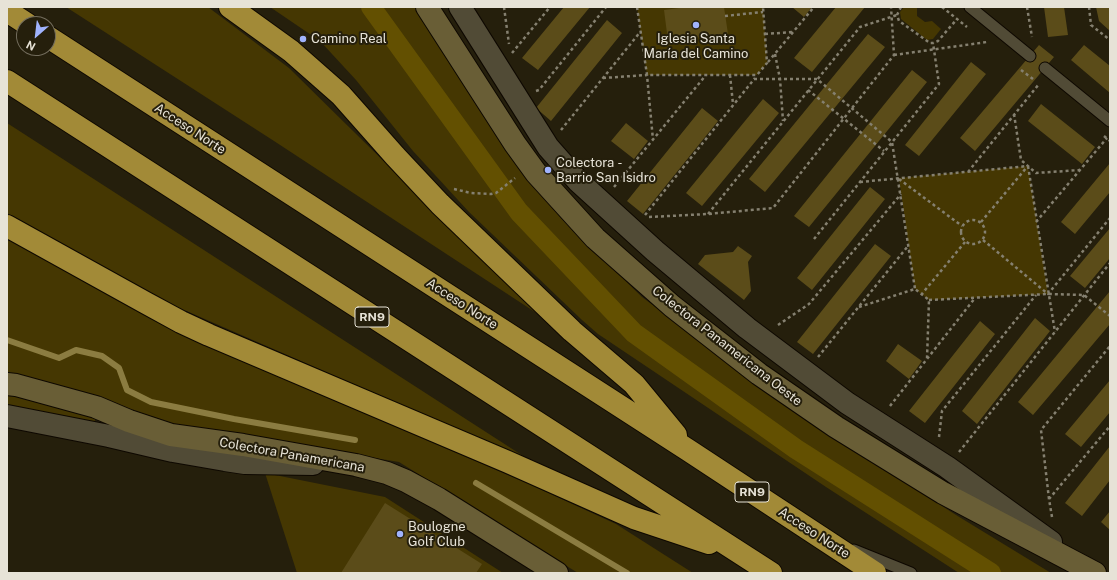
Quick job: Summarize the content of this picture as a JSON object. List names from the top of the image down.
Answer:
{
  "streets": {
    "highway": ["Acceso Norte", "RN9"],
    "street": ["Colectora Panamericana Oeste", "Colectora Panamericana"]
  },
  "places": [
    "Iglesia Santa María del Camino",
    "Camino Real",
    "Colectora - Barrio San Isidro",
    "Boulogne Golf Club"
  ],
  "north": "bottom left"
}
